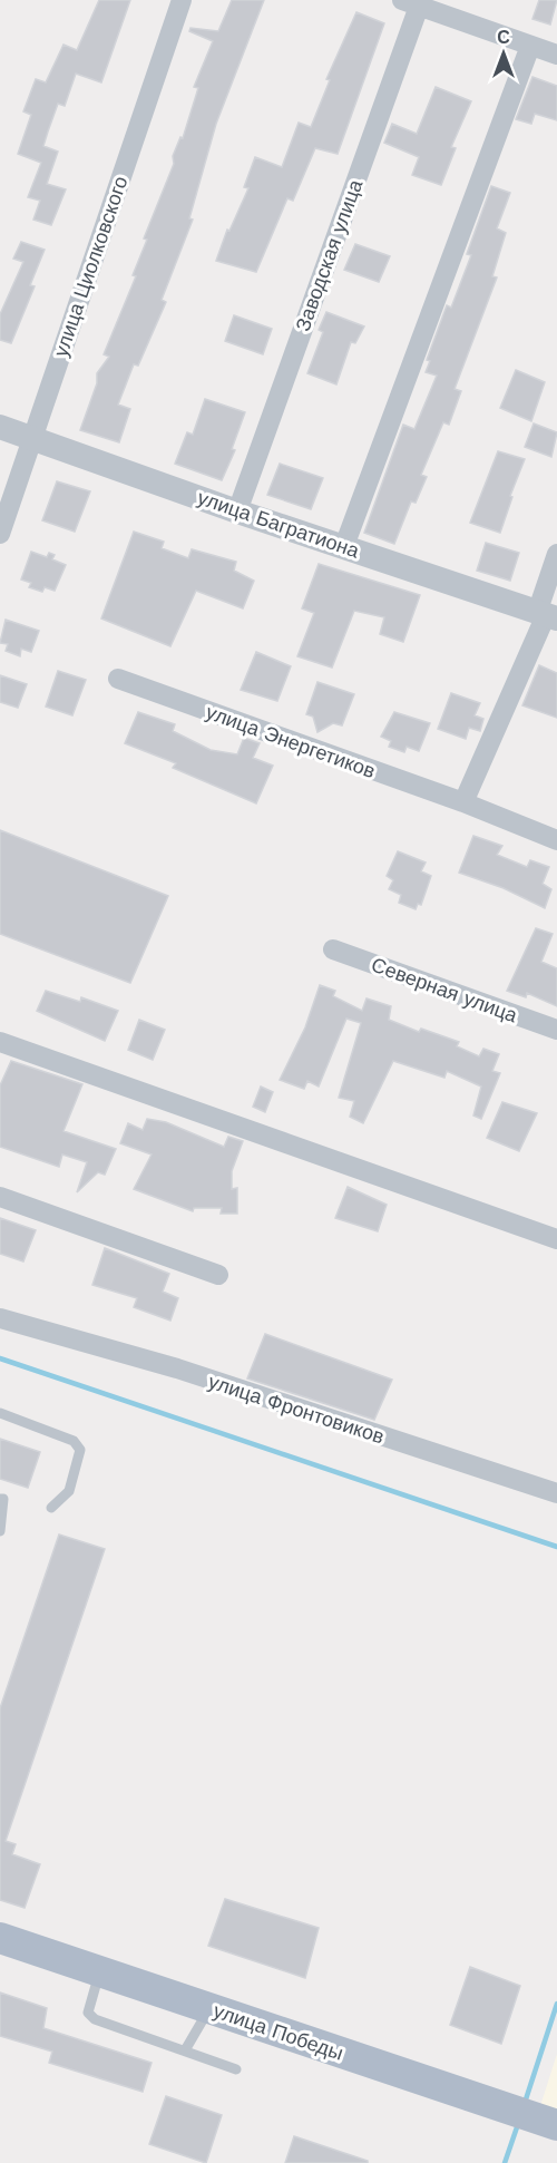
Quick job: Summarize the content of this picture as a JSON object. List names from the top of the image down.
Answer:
{
  "streets": {
    "main road": ["улица Победы"],
    "street": [
      "Заводская улица",
      "улица Циолковского",
      "улица Багратиона",
      "улица Энергетиков",
      "Северная улица",
      "улица Фронтовиков"
    ]
  },
  "crossings": [
    ["Заводская улица", "улица Багратиона"],
    ["улица Циолковского", "улица Багратиона"]
  ],
  "north": "top"
}
